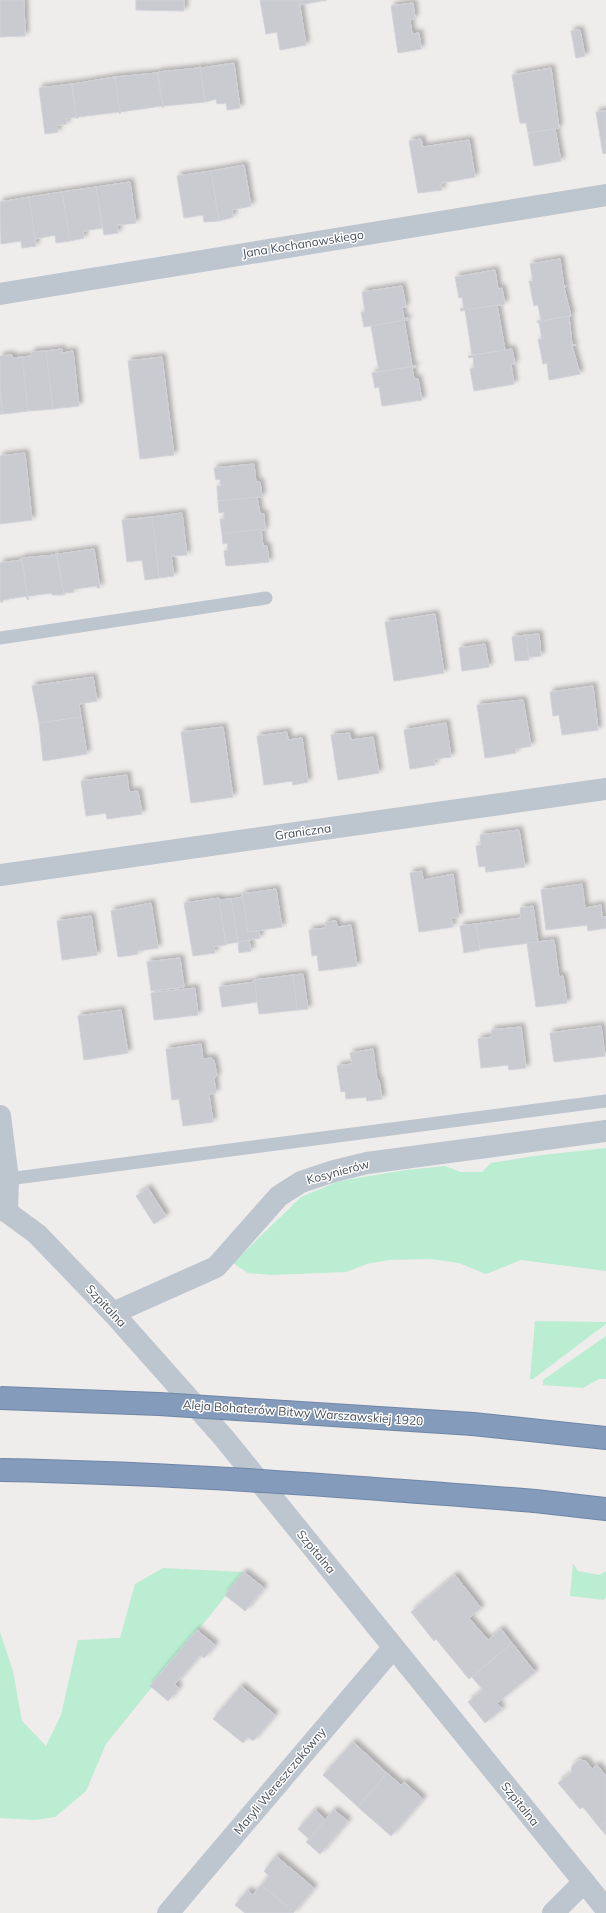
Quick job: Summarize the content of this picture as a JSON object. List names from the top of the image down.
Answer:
{
  "streets": {
    "highway": ["Aleja Bohaterów Bitwy Warszawskiej 1920"],
    "street": [
      "Jana Kochanowskiego",
      "Graniczna",
      "Kosynierów",
      "Szpitalna",
      "Maryli Wereszczakówny"
    ]
  },
  "crossings": [
    ["Kosynierów", "Szpitalna"],
    ["Szpitalna", "Maryli Wereszczakówny"]
  ]
}
